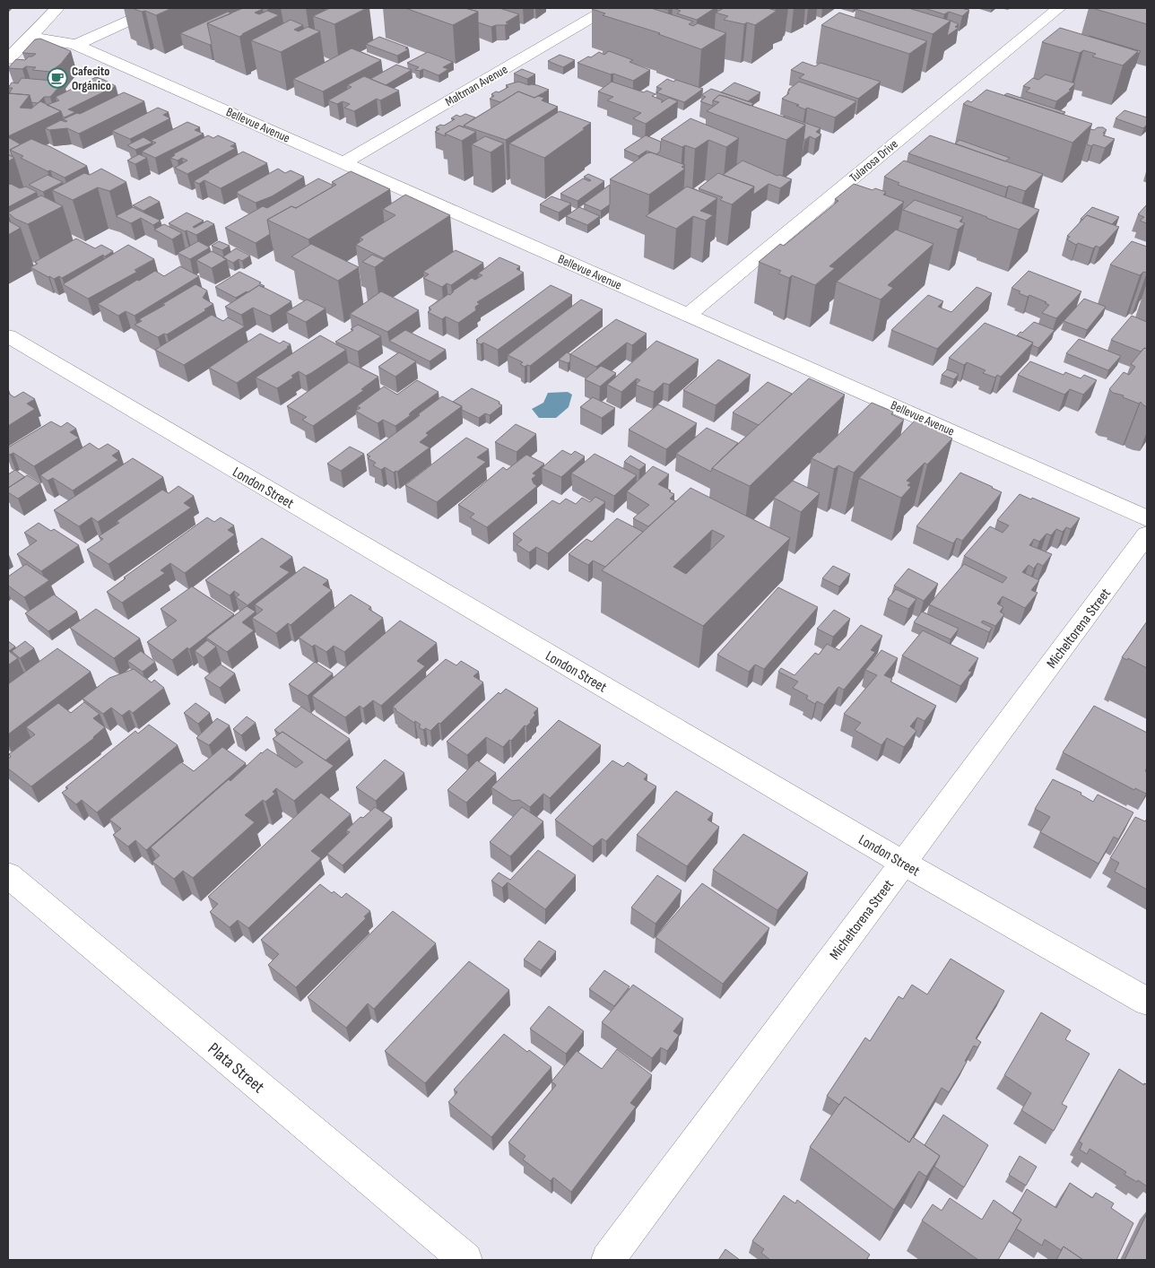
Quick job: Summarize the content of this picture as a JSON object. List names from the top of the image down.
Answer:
{
  "streets": {
    "street": [
      "Maltman Avenue",
      "Bellevue Avenue",
      "Tularosa Drive",
      "London Street",
      "Micheltorena Street",
      "Plata Street"
    ]
  },
  "crossings": [
    ["Maltman Avenue", "Bellevue Avenue"],
    ["Bellevue Avenue", "Tularosa Drive"],
    ["London Street", "Micheltorena Street"]
  ],
  "places": {
    "cafe": ["Cafecito Orgánico"]
  }
}
